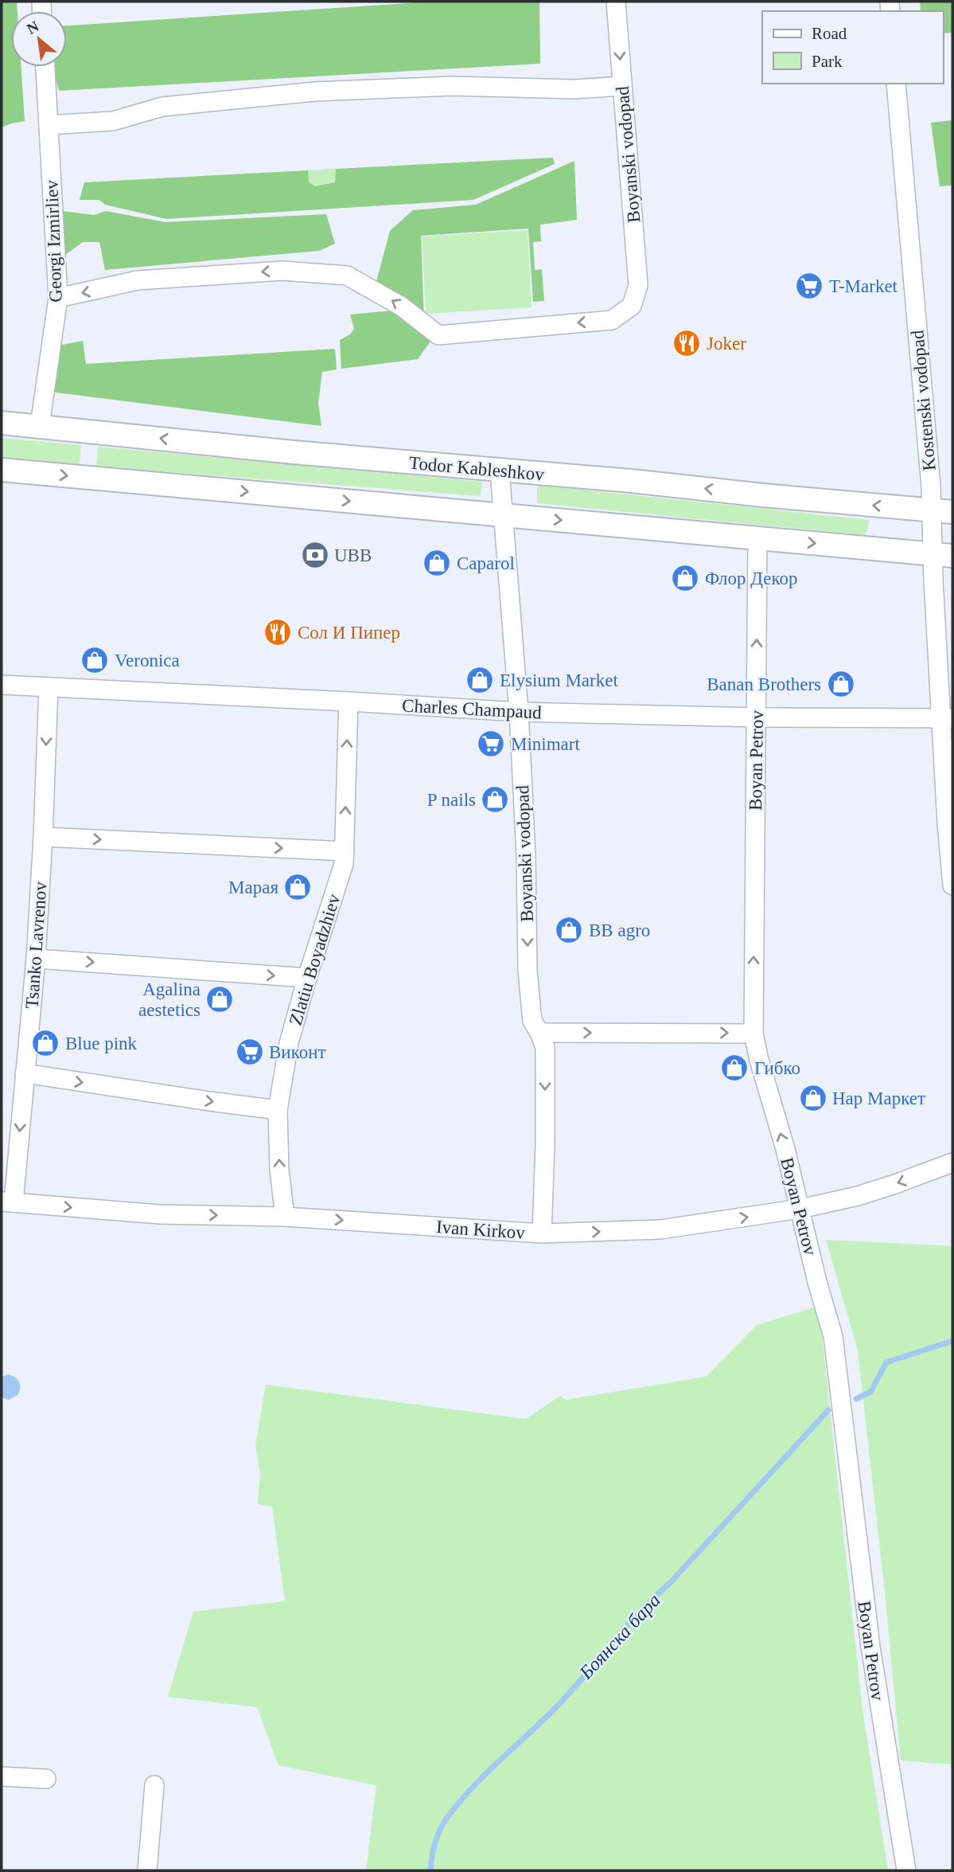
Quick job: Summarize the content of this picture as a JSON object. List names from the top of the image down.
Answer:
{
  "streets": {
    "main road": ["Todor Kableshkov"],
    "street": [
      "Boyanski vodopad",
      "Georgi Izmirliev",
      "Kostenski vodopad",
      "Charles Champaud",
      "Boyan Petrov",
      "Tsanko Lavrenov",
      "Zlatiu Boyadzhiev",
      "Ivan Kirkov"
    ]
  },
  "crossings": [
    ["Boyanski vodopad", "Georgi Izmirliev"],
    ["Boyanski vodopad", "Todor Kableshkov"],
    ["Boyanski vodopad", "Charles Champaud"],
    ["Boyanski vodopad", "Ivan Kirkov"],
    ["Georgi Izmirliev", "Todor Kableshkov"],
    ["Kostenski vodopad", "Todor Kableshkov"],
    ["Kostenski vodopad", "Charles Champaud"],
    ["Charles Champaud", "Boyan Petrov"],
    ["Charles Champaud", "Tsanko Lavrenov"],
    ["Charles Champaud", "Zlatiu Boyadzhiev"],
    ["Boyan Petrov", "Ivan Kirkov"],
    ["Tsanko Lavrenov", "Ivan Kirkov"],
    ["Zlatiu Boyadzhiev", "Ivan Kirkov"]
  ],
  "one_way": ["Boyan Petrov", "Tsanko Lavrenov", "Zlatiu Boyadzhiev"],
  "water": ["Боянска бара"],
  "places": {
    "supermarket": ["T-Market", "Minimart", "Виконт"],
    "restaurant": ["Joker", "Сол И Пипер"],
    "bank": ["UBB"],
    "shop": [
      "Caparol",
      "Флор Декор",
      "Veronica",
      "Elysium Market",
      "Banan Brothers",
      "P nails",
      "Марая",
      "BB agro",
      "Agalina aestetics",
      "Blue pink",
      "Гибко",
      "Нар Маркет"
    ]
  },
  "legend": ["Road", "Park"],
  "north": "top left"
}
